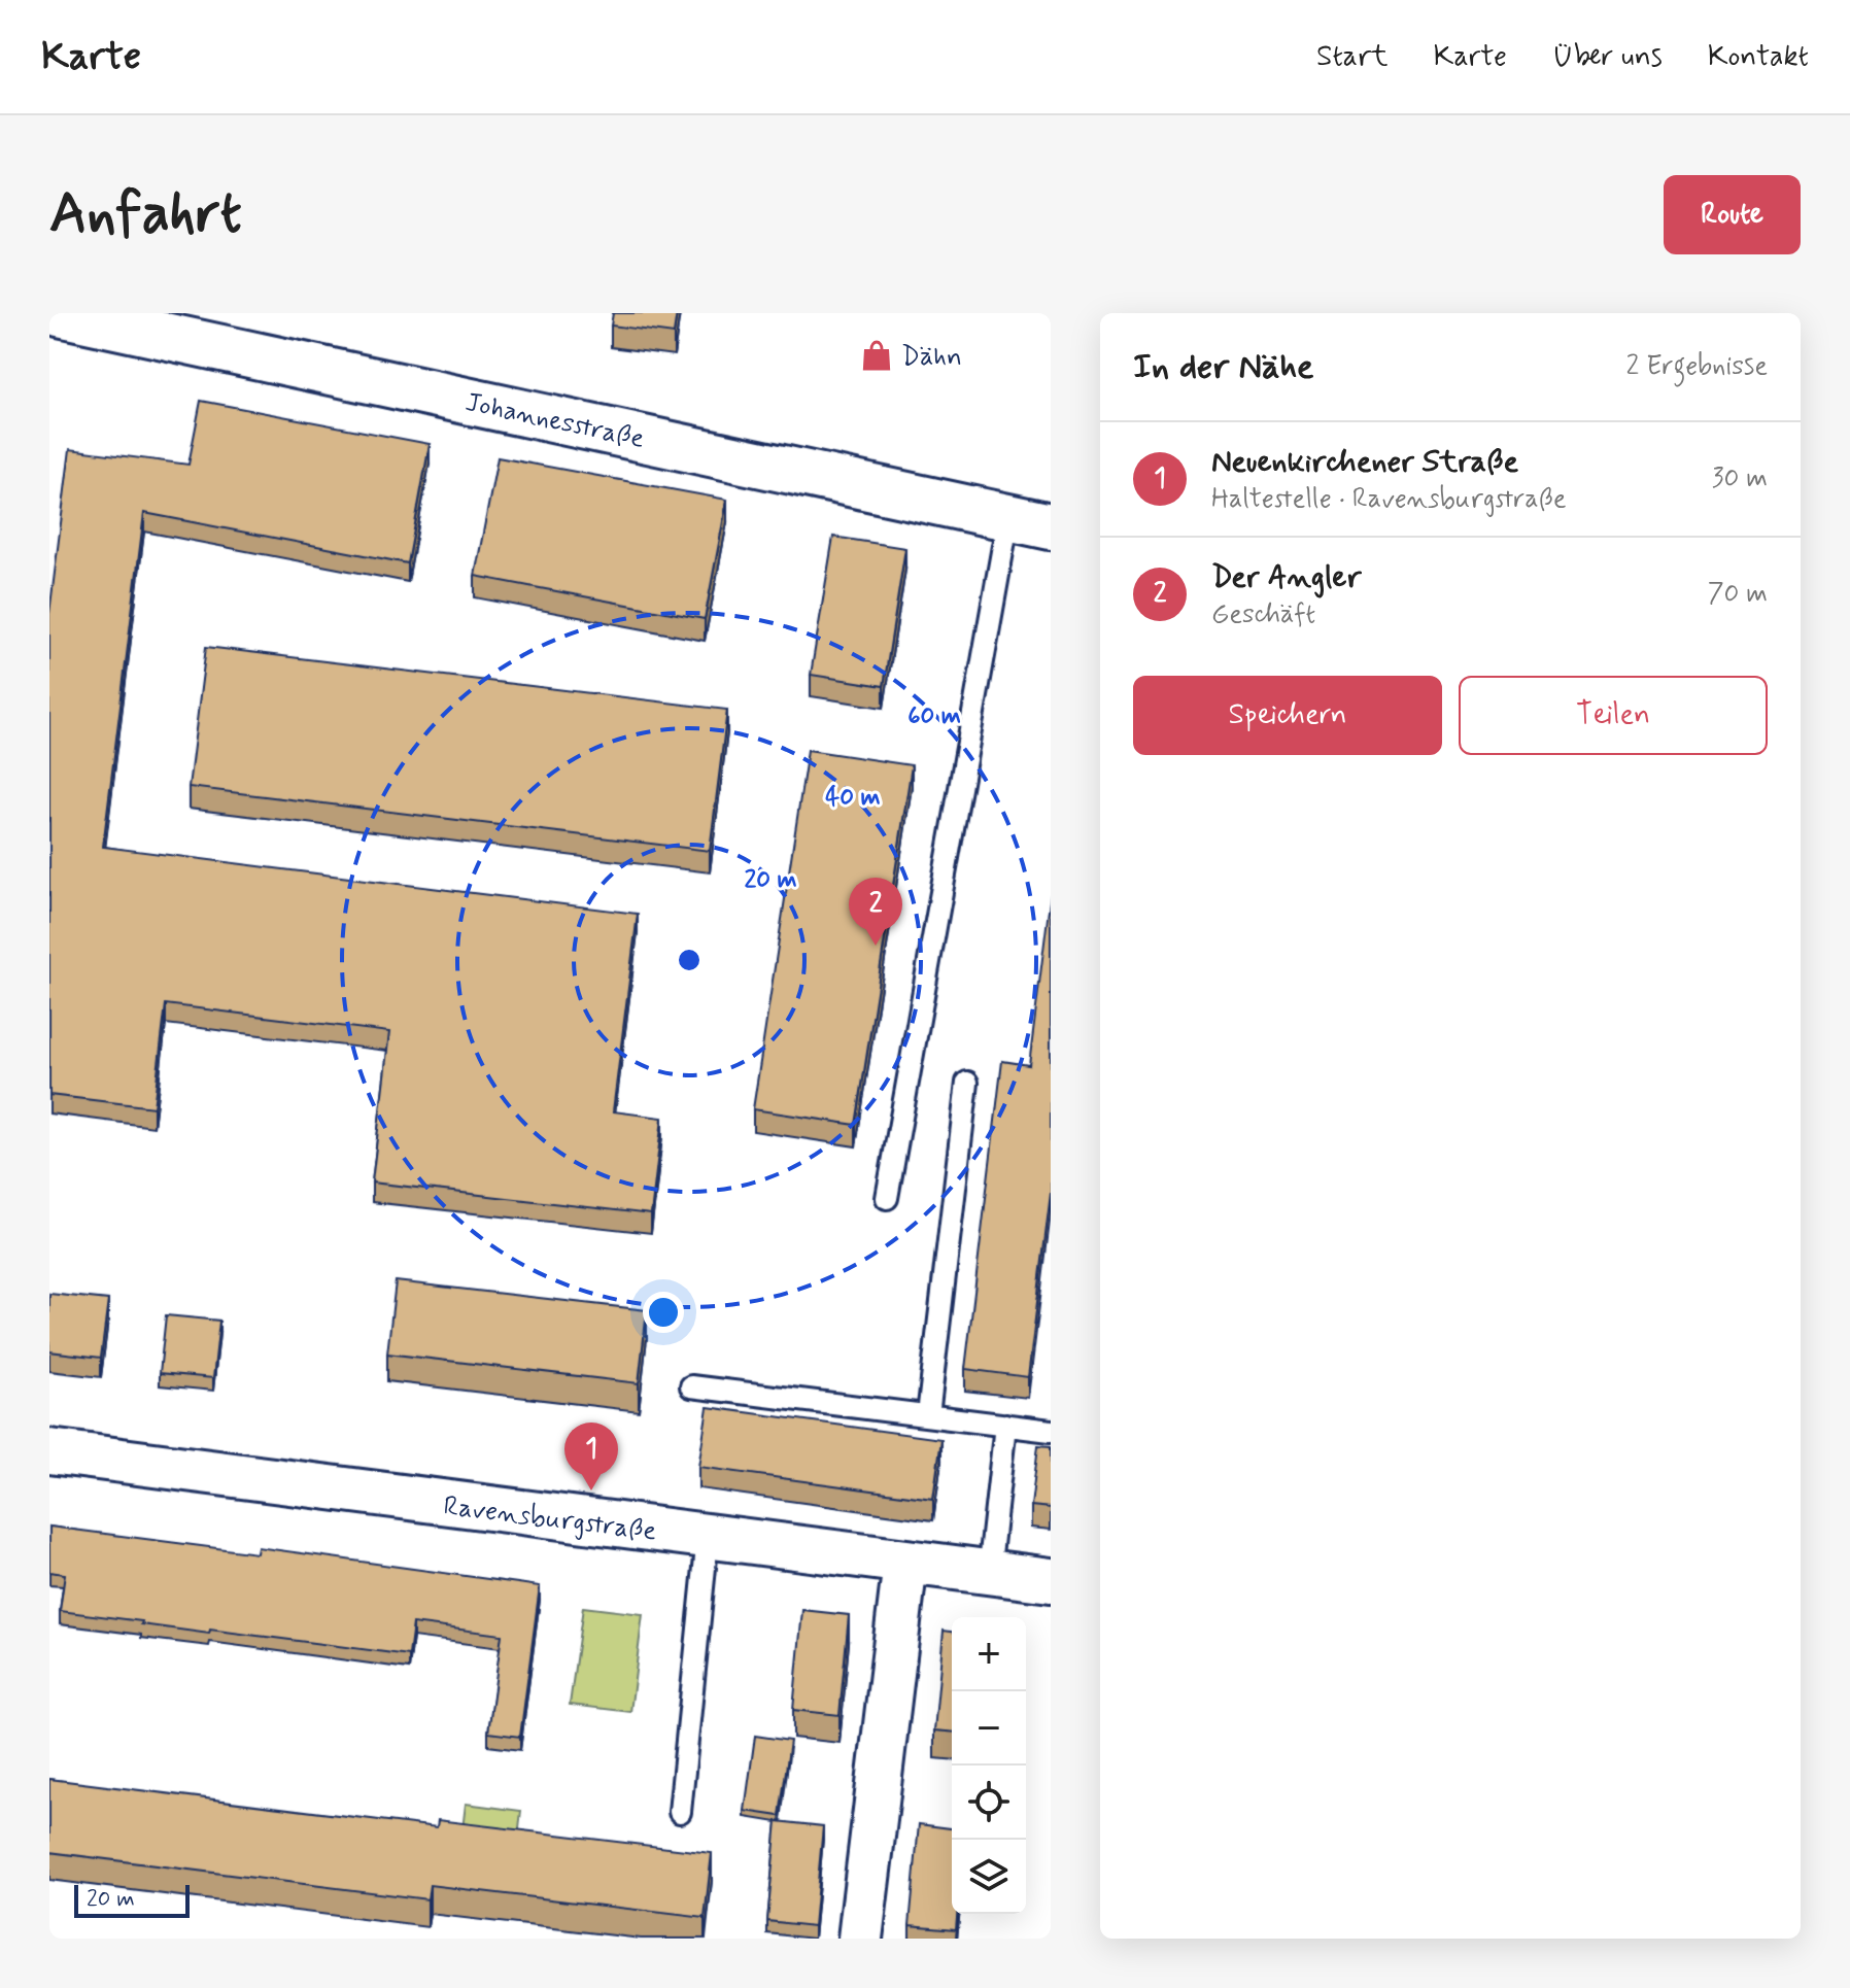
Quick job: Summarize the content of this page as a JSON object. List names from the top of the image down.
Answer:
{
  "streets": {
    "main road": ["Johannesstraße"],
    "street": ["Ravensburgstraße"]
  },
  "places": {
    "shop": ["Dähn"]
  },
  "scale_bar": "20 m",
  "page": {
    "header": "Karte",
    "nav": [
      "Start",
      "Karte",
      "Über uns",
      "Kontakt"
    ],
    "buttons": [
      "Route",
      ["Speichern", "Teilen"]
    ],
    "title": "Anfahrt",
    "heading": ["In der Nähe", "2 Ergebnisse"],
    "list": [
      {
        "mark": "1",
        "name": "Neuenkirchener Straße",
        "note": "Haltestelle · Ravensburgstraße",
        "value": "30 m"
      },
      {
        "mark": "2",
        "name": "Der Angler",
        "note": "Geschäft",
        "value": "70 m"
      }
    ],
    "pins": ["2", "1"],
    "map_buttons": ["+", "−"],
    "scale": "20 m"
  },
  "rings": ["60 m", "40 m", "20 m"]
}
